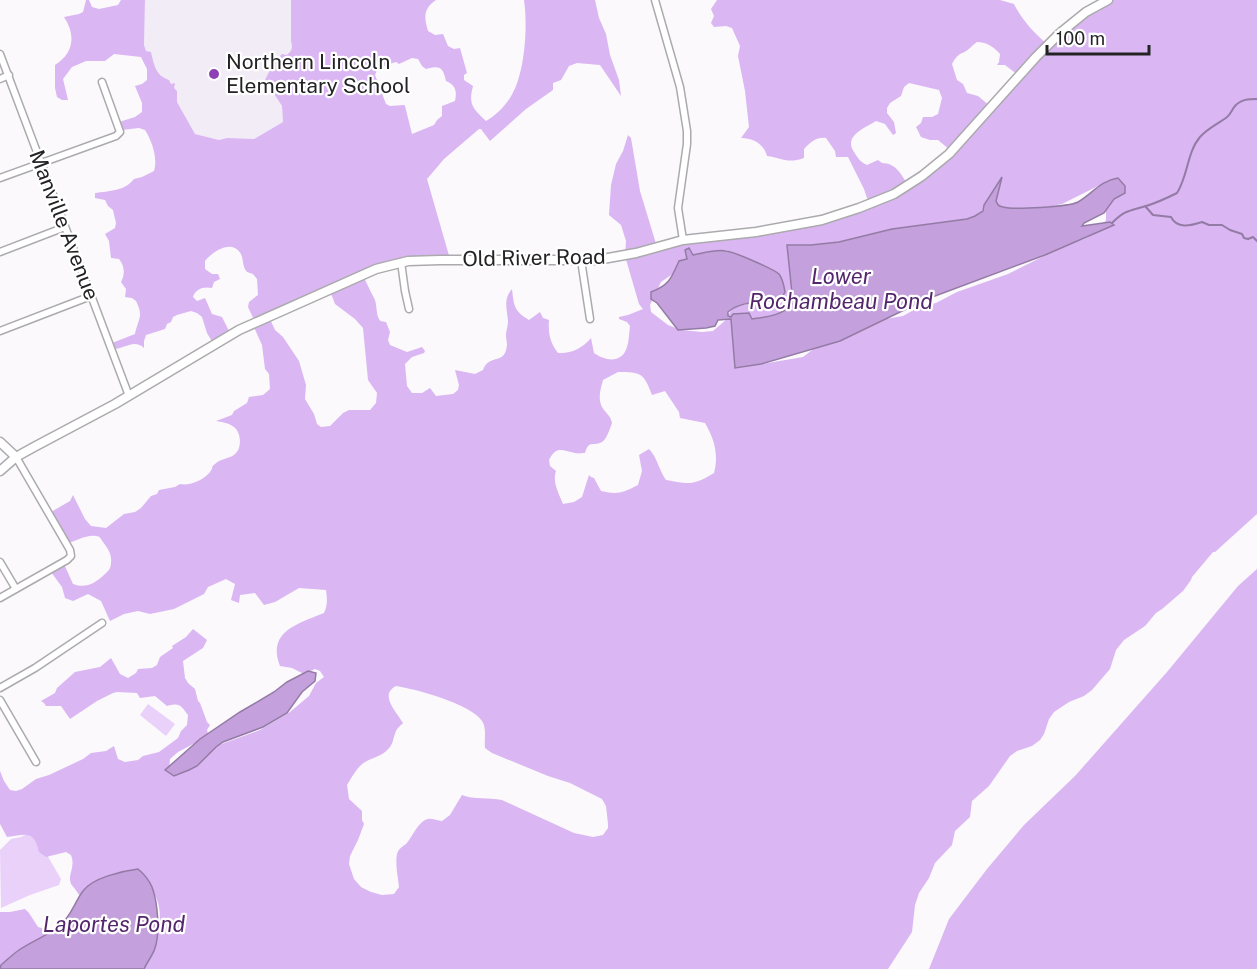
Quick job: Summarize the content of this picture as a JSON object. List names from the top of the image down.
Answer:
{
  "streets": {
    "main road": ["Old River Road"],
    "street": ["Manville Avenue"]
  },
  "crossings": [
    ["Manville Avenue", "Old River Road"]
  ],
  "water": ["Lower Rochambeau Pond", "Laportes Pond"],
  "places": ["Northern Lincoln Elementary School"],
  "scale_bar": "100 m"
}
